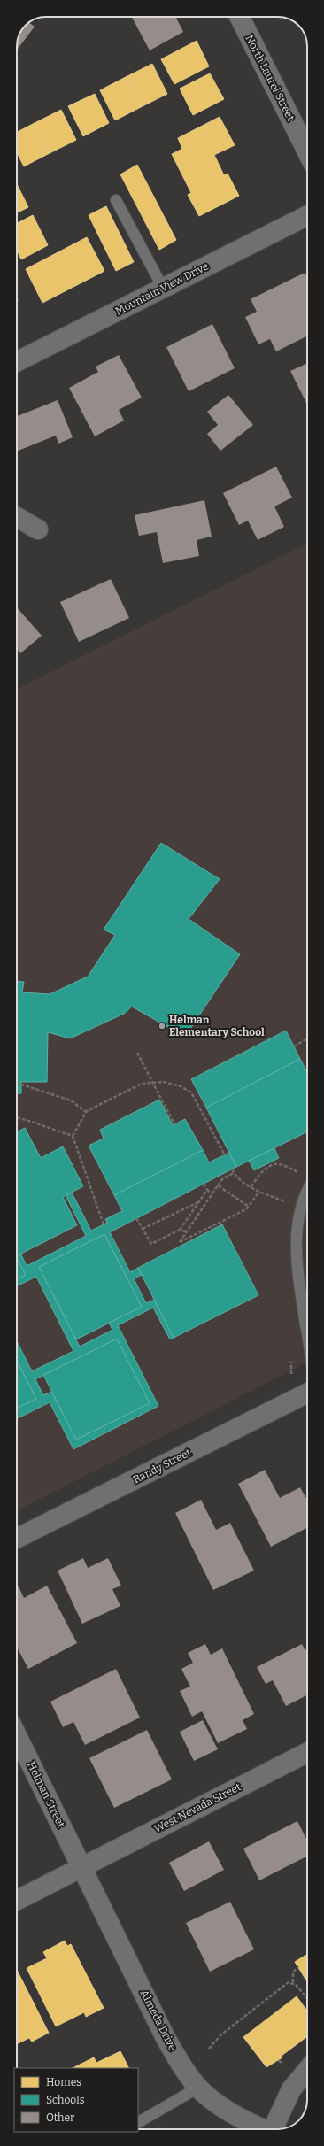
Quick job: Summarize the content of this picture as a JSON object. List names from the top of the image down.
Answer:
{
  "streets": {
    "street": [
      "North Laurel Street",
      "Mountain View Drive",
      "Randy Street",
      "Helman Street",
      "West Nevada Street",
      "Almeda Drive"
    ]
  },
  "crossings": [
    ["Helman Street", "West Nevada Street"],
    ["Helman Street", "Almeda Drive"],
    ["West Nevada Street", "Almeda Drive"]
  ],
  "places": ["Helman Elementary School"],
  "legend": ["Homes", "Schools", "Other"]
}
